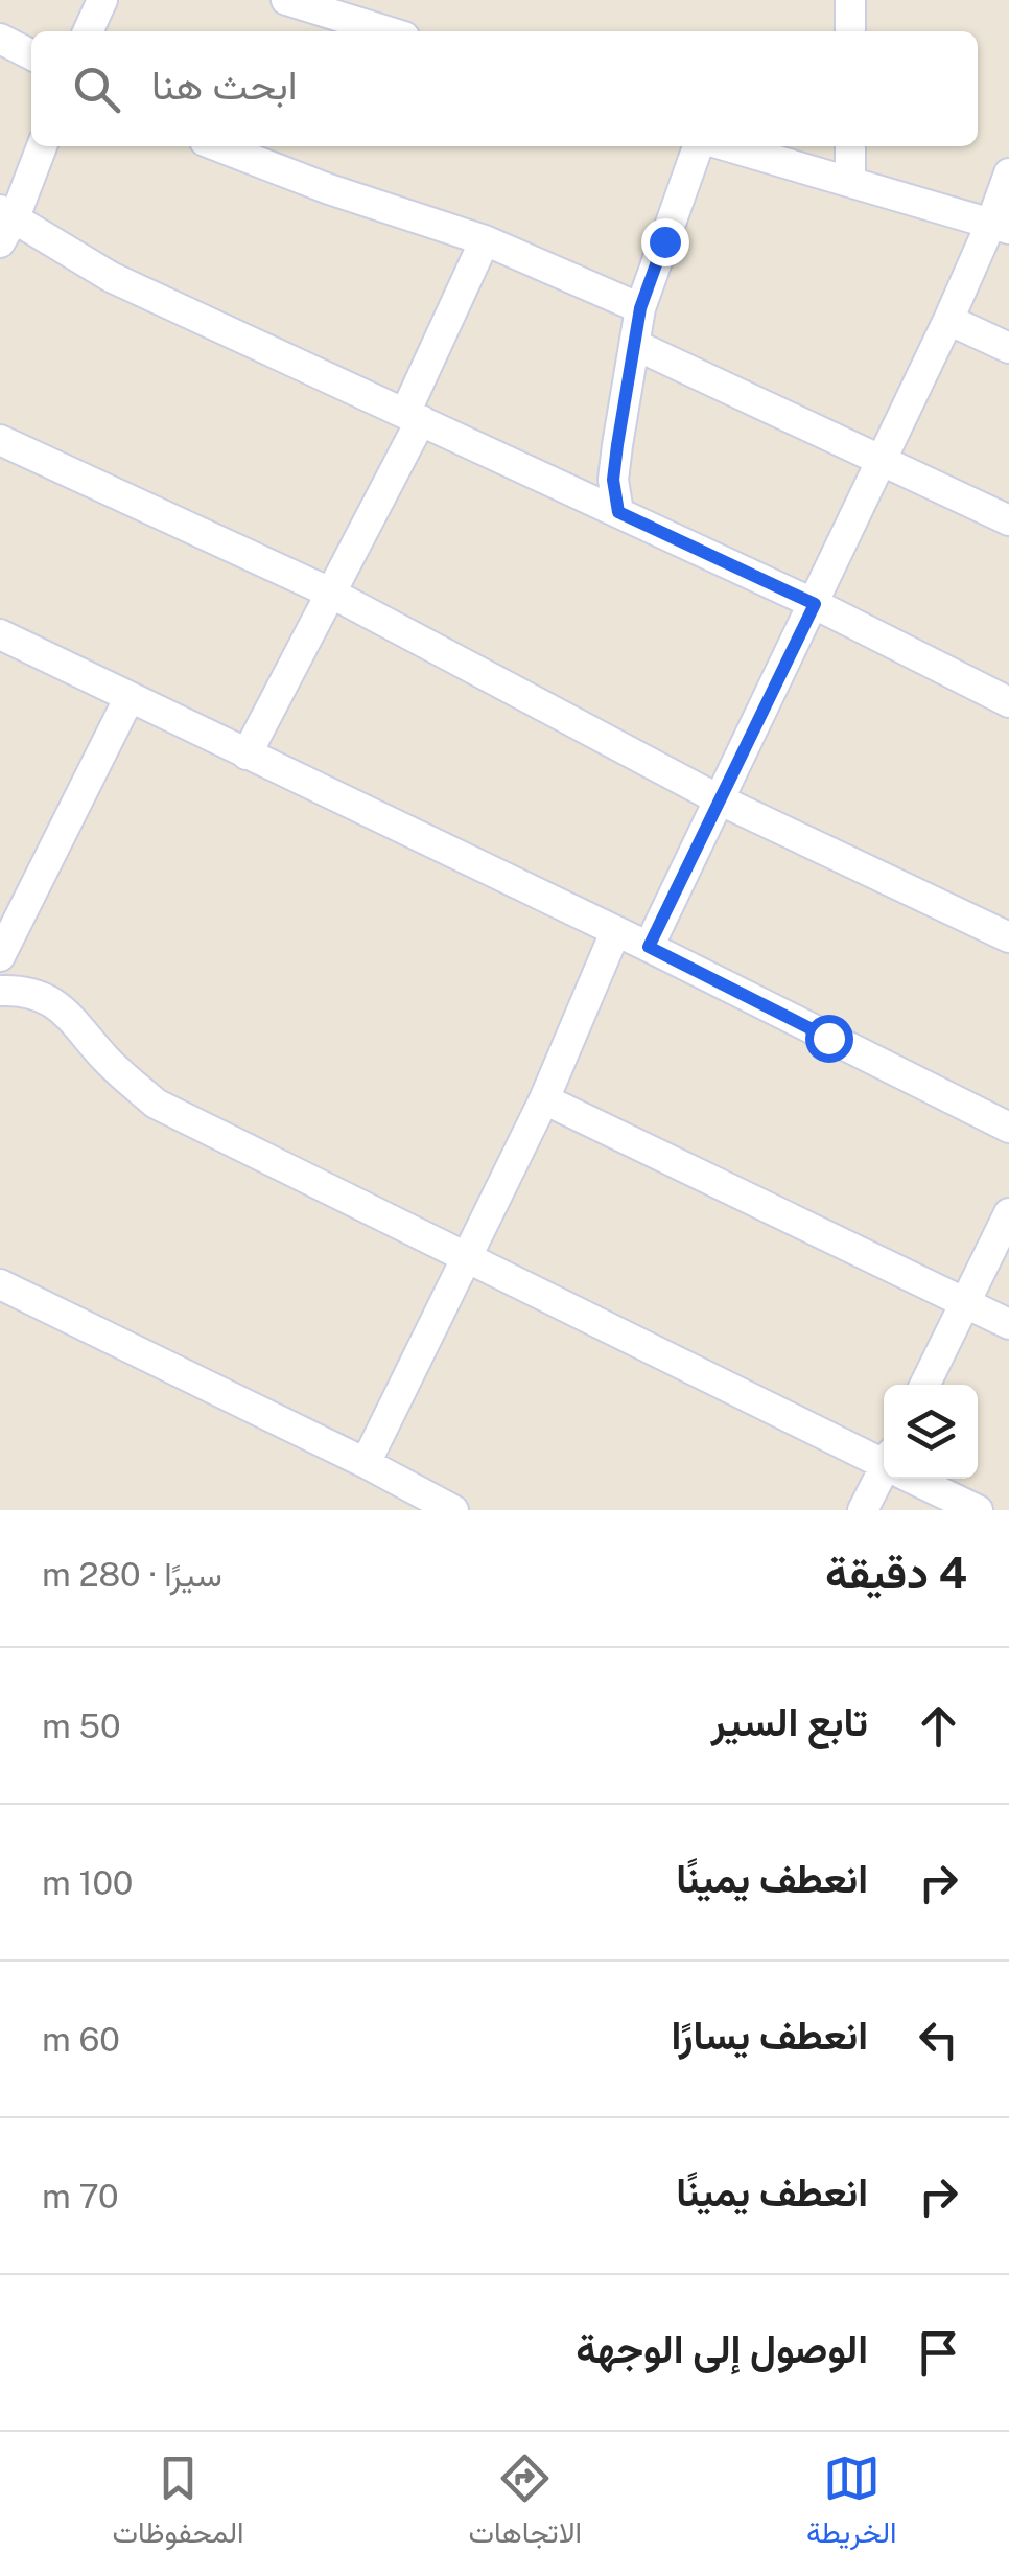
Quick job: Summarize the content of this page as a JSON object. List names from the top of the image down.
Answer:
{
  "page": {
    "search": "ابحث هنا",
    "heading": ["4 دقيقة", "سيرًا · 280 m"],
    "list": [
      ["تابع السير", "50 m"],
      ["انعطف يمينًا", "100 m"],
      ["انعطف يسارًا", "60 m"],
      ["انعطف يمينًا", "70 m"],
      "الوصول إلى الوجهة"
    ],
    "nav": ["الخريطة", "الاتجاهات", "المحفوظات"]
  }
}
